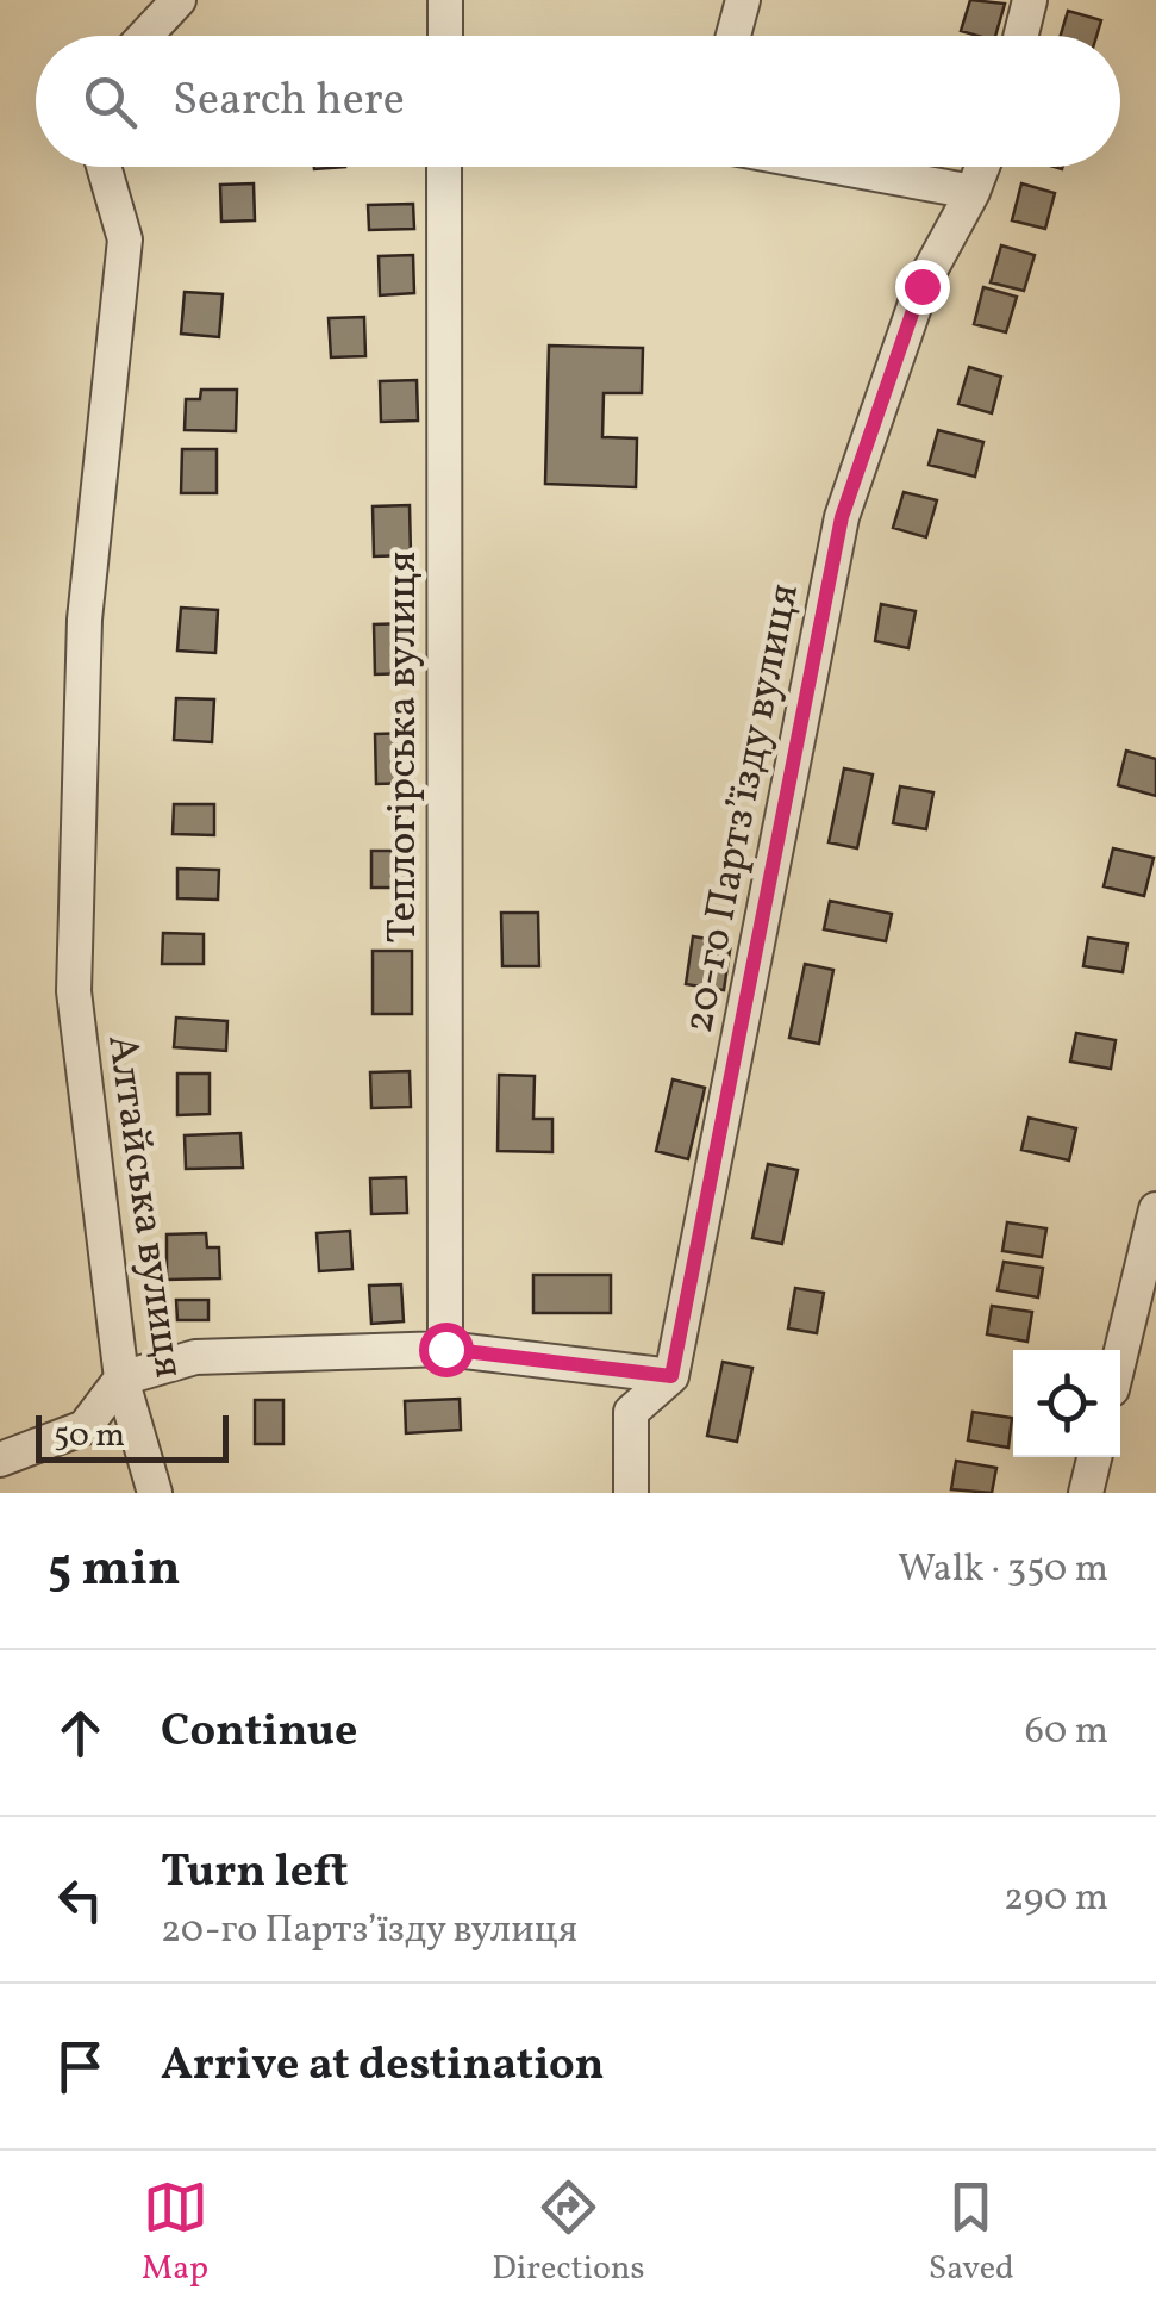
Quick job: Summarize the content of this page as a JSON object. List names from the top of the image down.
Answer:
{
  "streets": {
    "street": ["Теплогірська вулиця", "20-го Партз’їзду вулиця", "Алтайська вулиця"]
  },
  "scale_bar": "50 m",
  "page": {
    "search": "Search here",
    "scale": "50 m",
    "heading": ["5 min", "Walk · 350 m"],
    "list": [
      ["Continue", "60 m"],
      ["Turn left", "20-го Партз’їзду вулиця", "290 m"],
      "Arrive at destination"
    ],
    "nav": ["Map", "Directions", "Saved"]
  }
}
